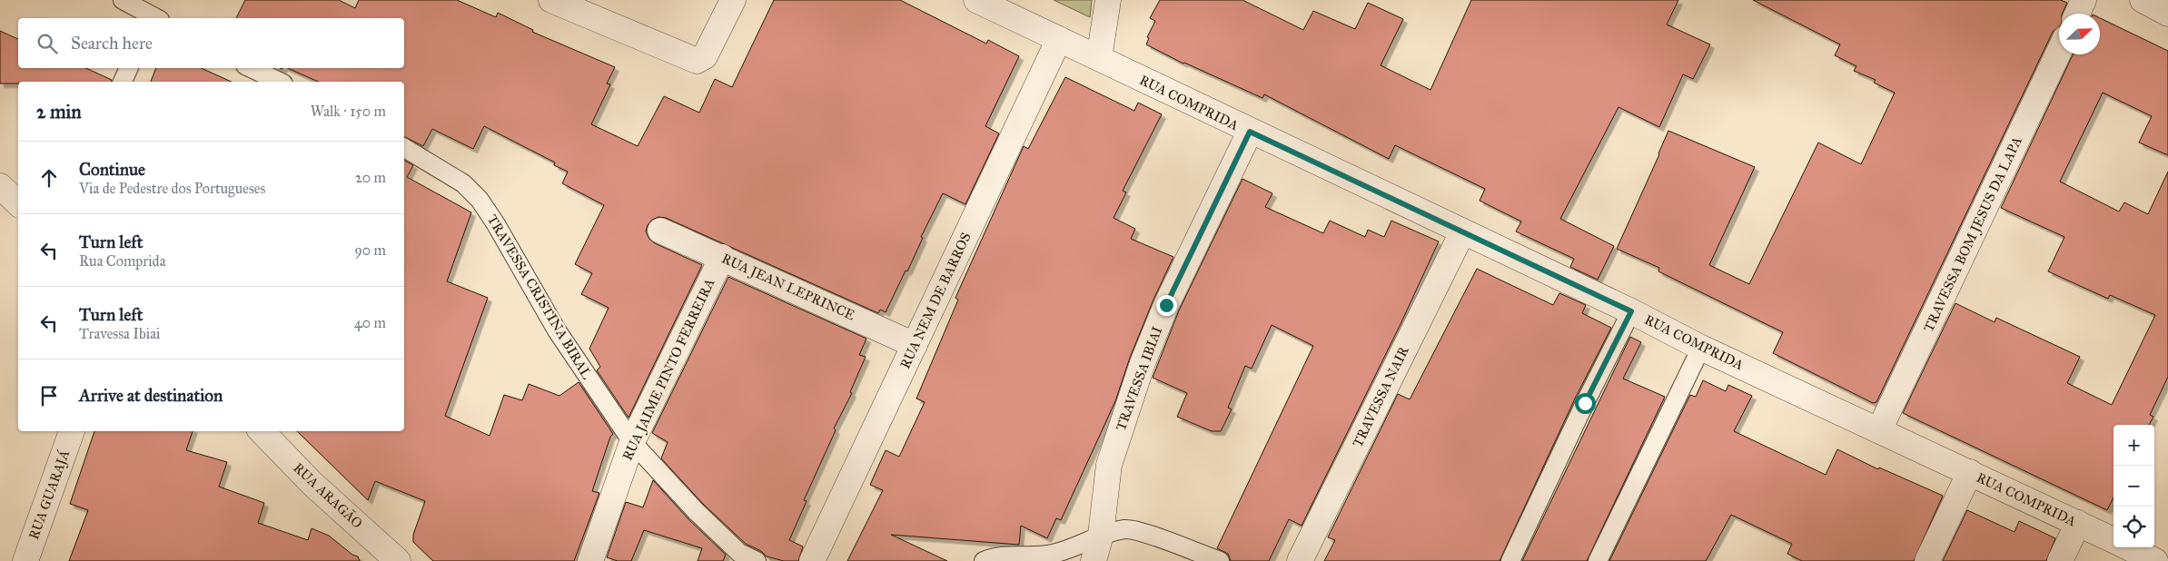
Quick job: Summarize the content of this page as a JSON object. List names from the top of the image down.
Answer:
{
  "streets": {
    "street": [
      "RUA COMPRIDA",
      "TRAVESSA BOM JESUS DA LAPA",
      "RUA JEAN LEPRINCE",
      "RUA NEM DE BARROS",
      "RUA JAIME PINTO FERREIRA",
      "TRAVESSA IBIAI",
      "TRAVESSA NAIR",
      "RUA GUARAJÁ",
      "RUA ARAGÃO"
    ],
    "lane": ["TRAVESSA CRISTINA BIRAL"]
  },
  "crossings": [
    ["RUA COMPRIDA", "TRAVESSA BOM JESUS DA LAPA"],
    ["RUA COMPRIDA", "RUA NEM DE BARROS"],
    ["RUA COMPRIDA", "TRAVESSA IBIAI"],
    ["RUA COMPRIDA", "TRAVESSA NAIR"],
    ["RUA JEAN LEPRINCE", "RUA NEM DE BARROS"],
    ["RUA JEAN LEPRINCE", "RUA JAIME PINTO FERREIRA"],
    ["TRAVESSA CRISTINA BIRAL", "RUA JAIME PINTO FERREIRA"]
  ],
  "north": "top right",
  "page": {
    "search": "Search here",
    "heading": ["2 min", "Walk · 150 m"],
    "list": [
      ["Continue", "Via de Pedestre dos Portugueses", "20 m"],
      ["Turn left", "Rua Comprida", "90 m"],
      ["Turn left", "Travessa Ibiai", "40 m"],
      "Arrive at destination"
    ],
    "map_buttons": ["+", "−"]
  }
}
